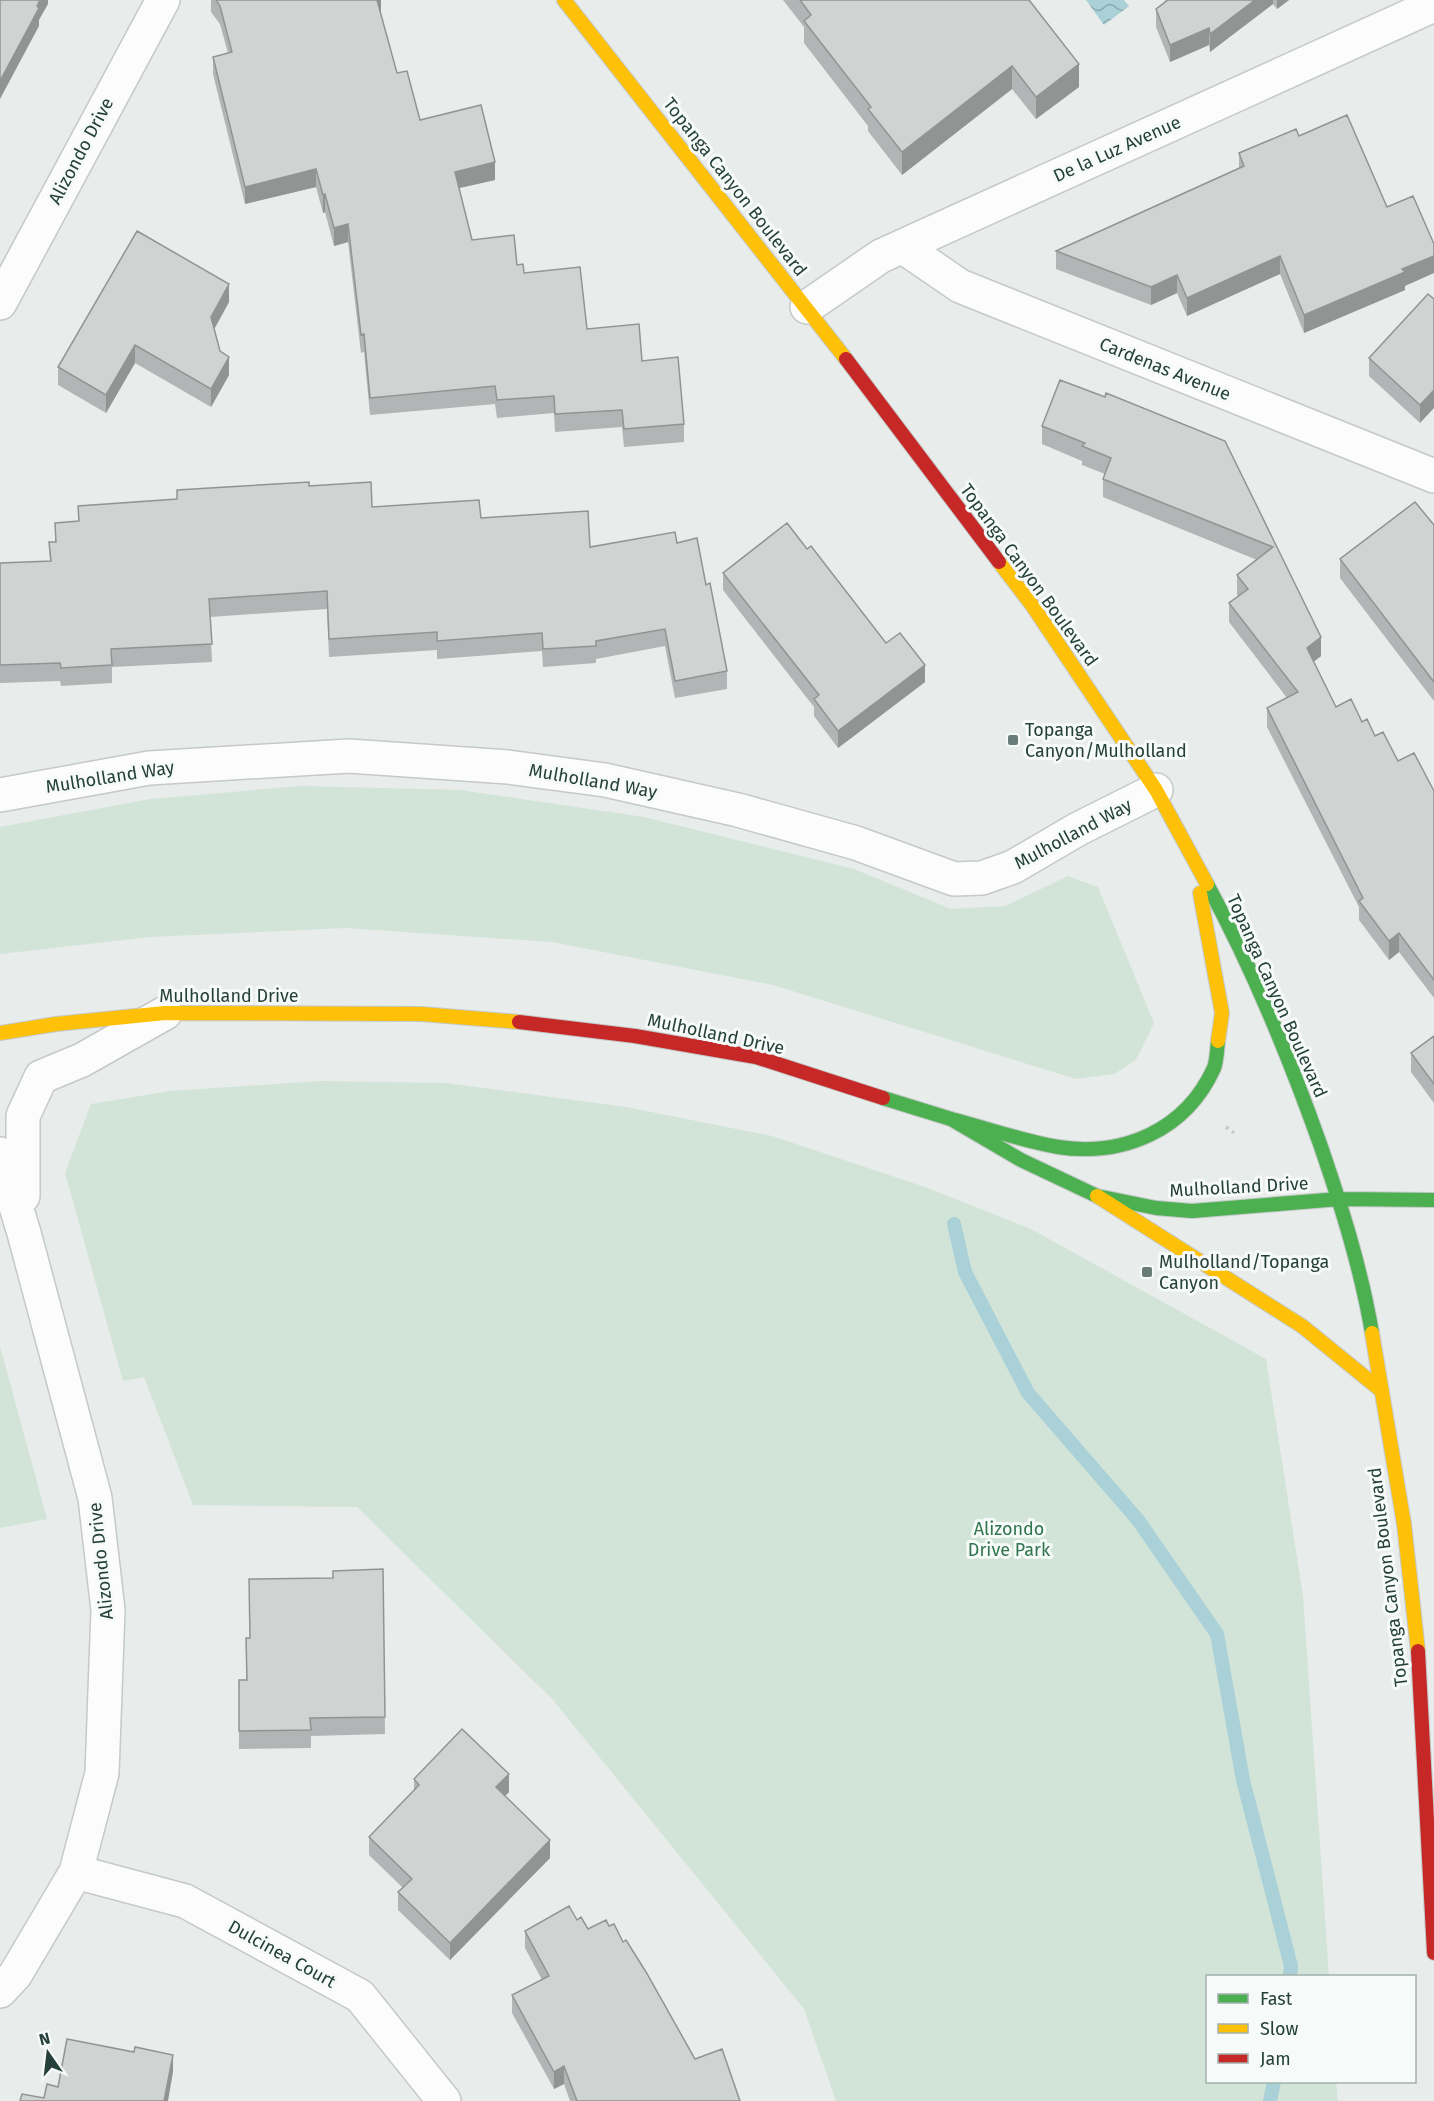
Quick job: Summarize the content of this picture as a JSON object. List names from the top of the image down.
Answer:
{
  "streets": {
    "main road": ["Topanga Canyon Boulevard", "Mulholland Drive"],
    "street": [
      "De la Luz Avenue",
      "Alizondo Drive",
      "Cardenas Avenue",
      "Mulholland Way",
      "Dulcinea Court"
    ]
  },
  "crossings": [
    ["De la Luz Avenue", "Topanga Canyon Boulevard"],
    ["De la Luz Avenue", "Cardenas Avenue"],
    ["Alizondo Drive", "Dulcinea Court"],
    ["Topanga Canyon Boulevard", "Mulholland Way"],
    ["Topanga Canyon Boulevard", "Mulholland Drive"]
  ],
  "parks": ["Alizondo Drive Park"],
  "places": {
    "transit": ["Topanga Canyon/Mulholland", "Mulholland/Topanga Canyon"]
  },
  "legend": ["Fast", "Slow", "Jam"],
  "north": "top"
}
